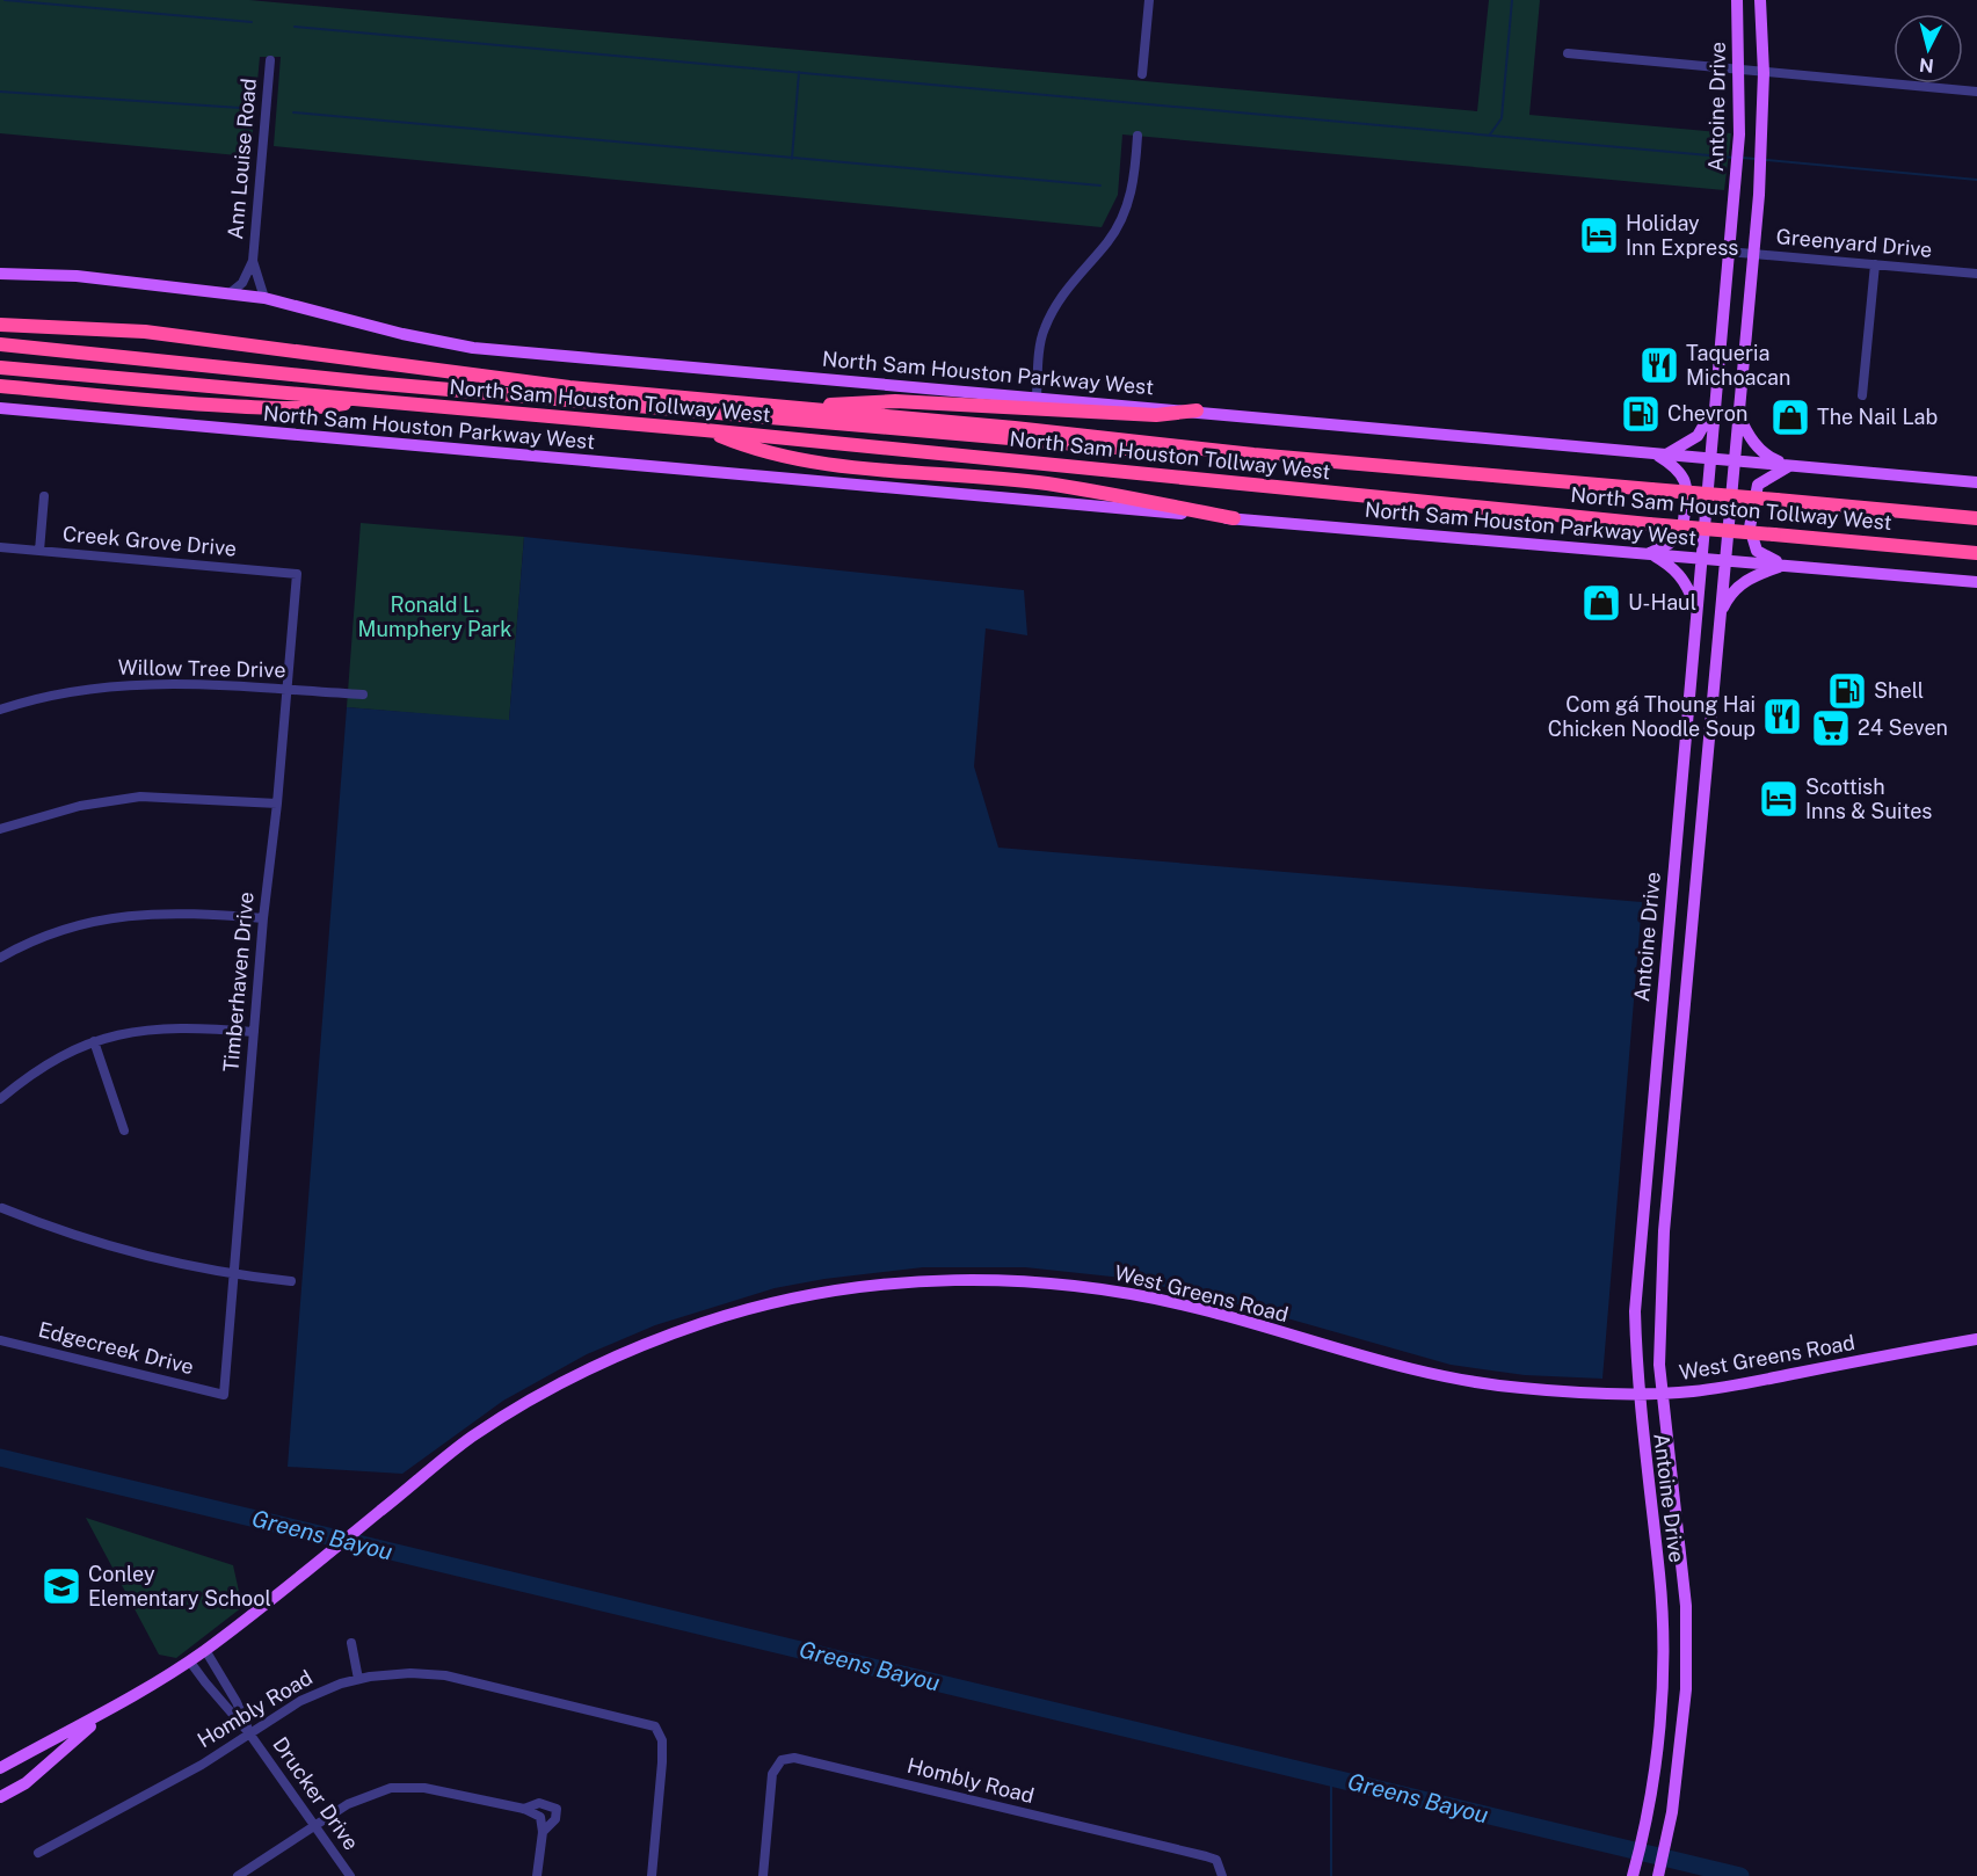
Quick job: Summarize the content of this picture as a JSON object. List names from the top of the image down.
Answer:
{
  "streets": {
    "highway": ["North Sam Houston Tollway West"],
    "main road": ["Antoine Drive", "North Sam Houston Parkway West", "West Greens Road"],
    "street": [
      "Ann Louise Road",
      "Greenyard Drive",
      "Creek Grove Drive",
      "Willow Tree Drive",
      "Timberhaven Drive",
      "Edgecreek Drive",
      "Hombly Road",
      "Drucker Drive"
    ]
  },
  "crossings": [
    ["Antoine Drive", "Greenyard Drive"],
    ["Antoine Drive", "North Sam Houston Parkway West"],
    ["Antoine Drive", "West Greens Road"],
    ["Ann Louise Road", "North Sam Houston Parkway West"],
    ["Creek Grove Drive", "Timberhaven Drive"],
    ["Willow Tree Drive", "Timberhaven Drive"],
    ["Timberhaven Drive", "Edgecreek Drive"],
    ["West Greens Road", "Drucker Drive"],
    ["Hombly Road", "Drucker Drive"]
  ],
  "water": ["Greens Bayou"],
  "parks": ["Ronald L. Mumphery Park"],
  "places": {
    "hotel": ["Holiday Inn Express", "Scottish Inns & Suites"],
    "restaurant": ["Taqueria Michoacan", "Com gá Thoung Hai Chicken Noodle Soup"],
    "fuel station": ["Chevron", "Shell"],
    "shop": ["The Nail Lab", "U-Haul"],
    "supermarket": ["24 Seven"],
    "school or university": ["Conley Elementary School"]
  },
  "north": "bottom"
}
